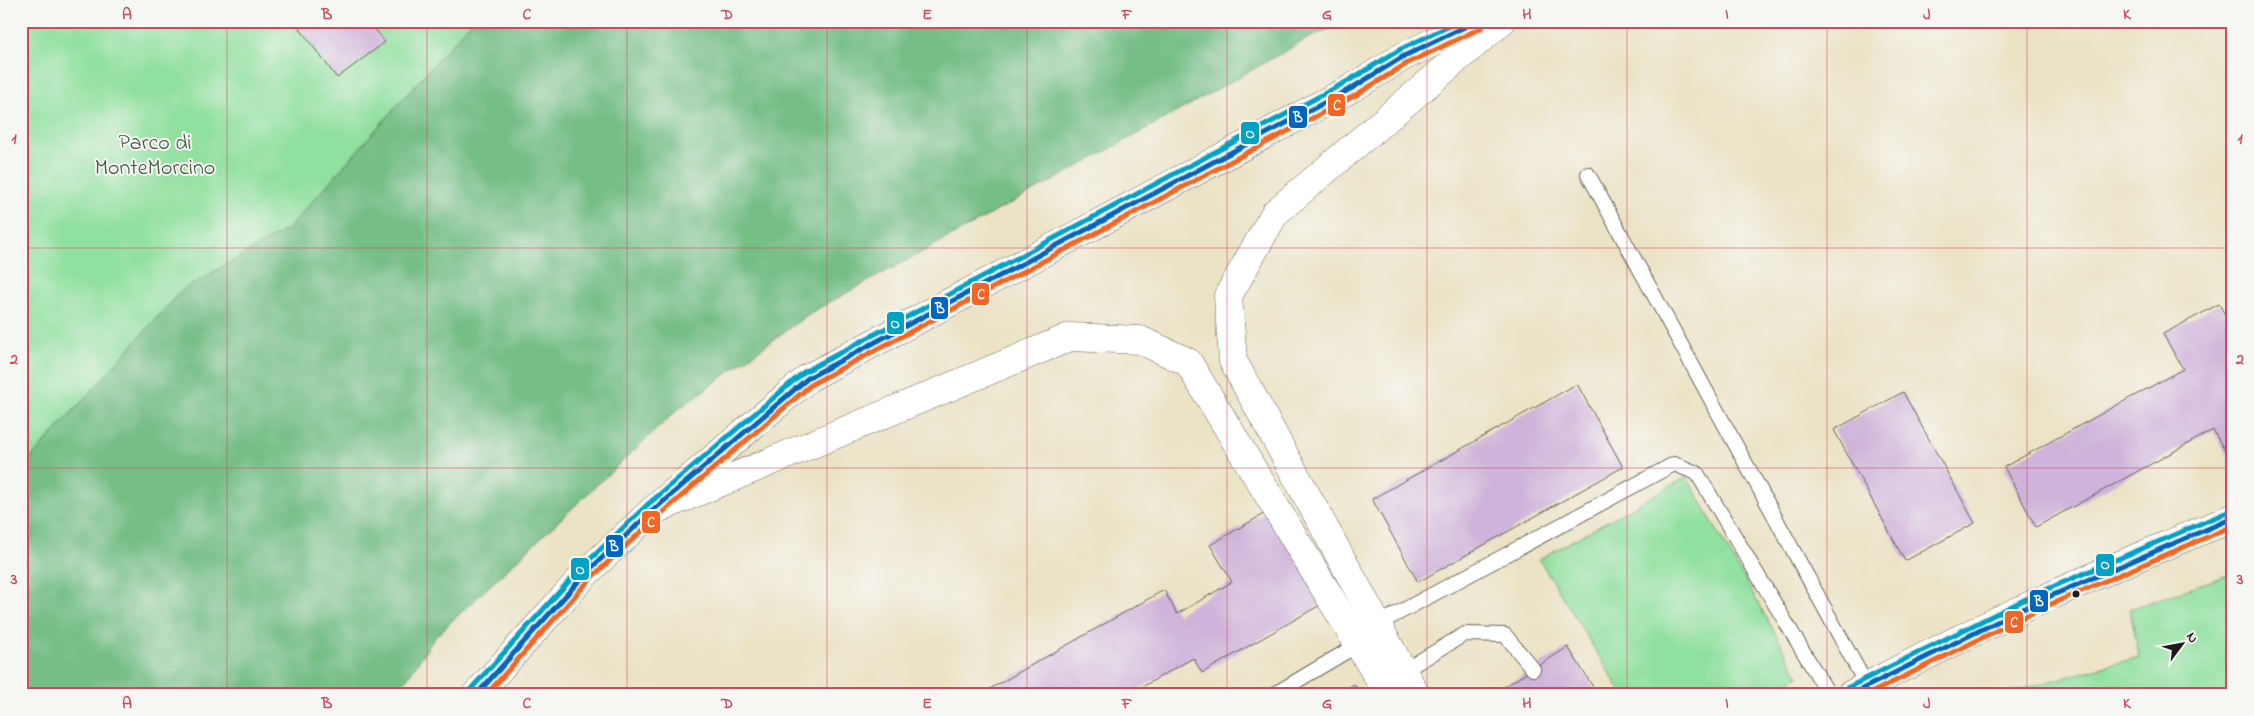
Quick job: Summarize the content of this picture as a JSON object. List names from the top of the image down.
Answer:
{
  "parks": ["Parco di MonteMorcino"],
  "lines": ["transit line B", "transit line O", "transit line C"],
  "north": "top right",
  "grid": {
    "columns": [
      "A",
      "B",
      "C",
      "D",
      "E",
      "F",
      "G",
      "H",
      "I",
      "J",
      "K"
    ],
    "rows": ["1", "2", "3"]
  }
}
